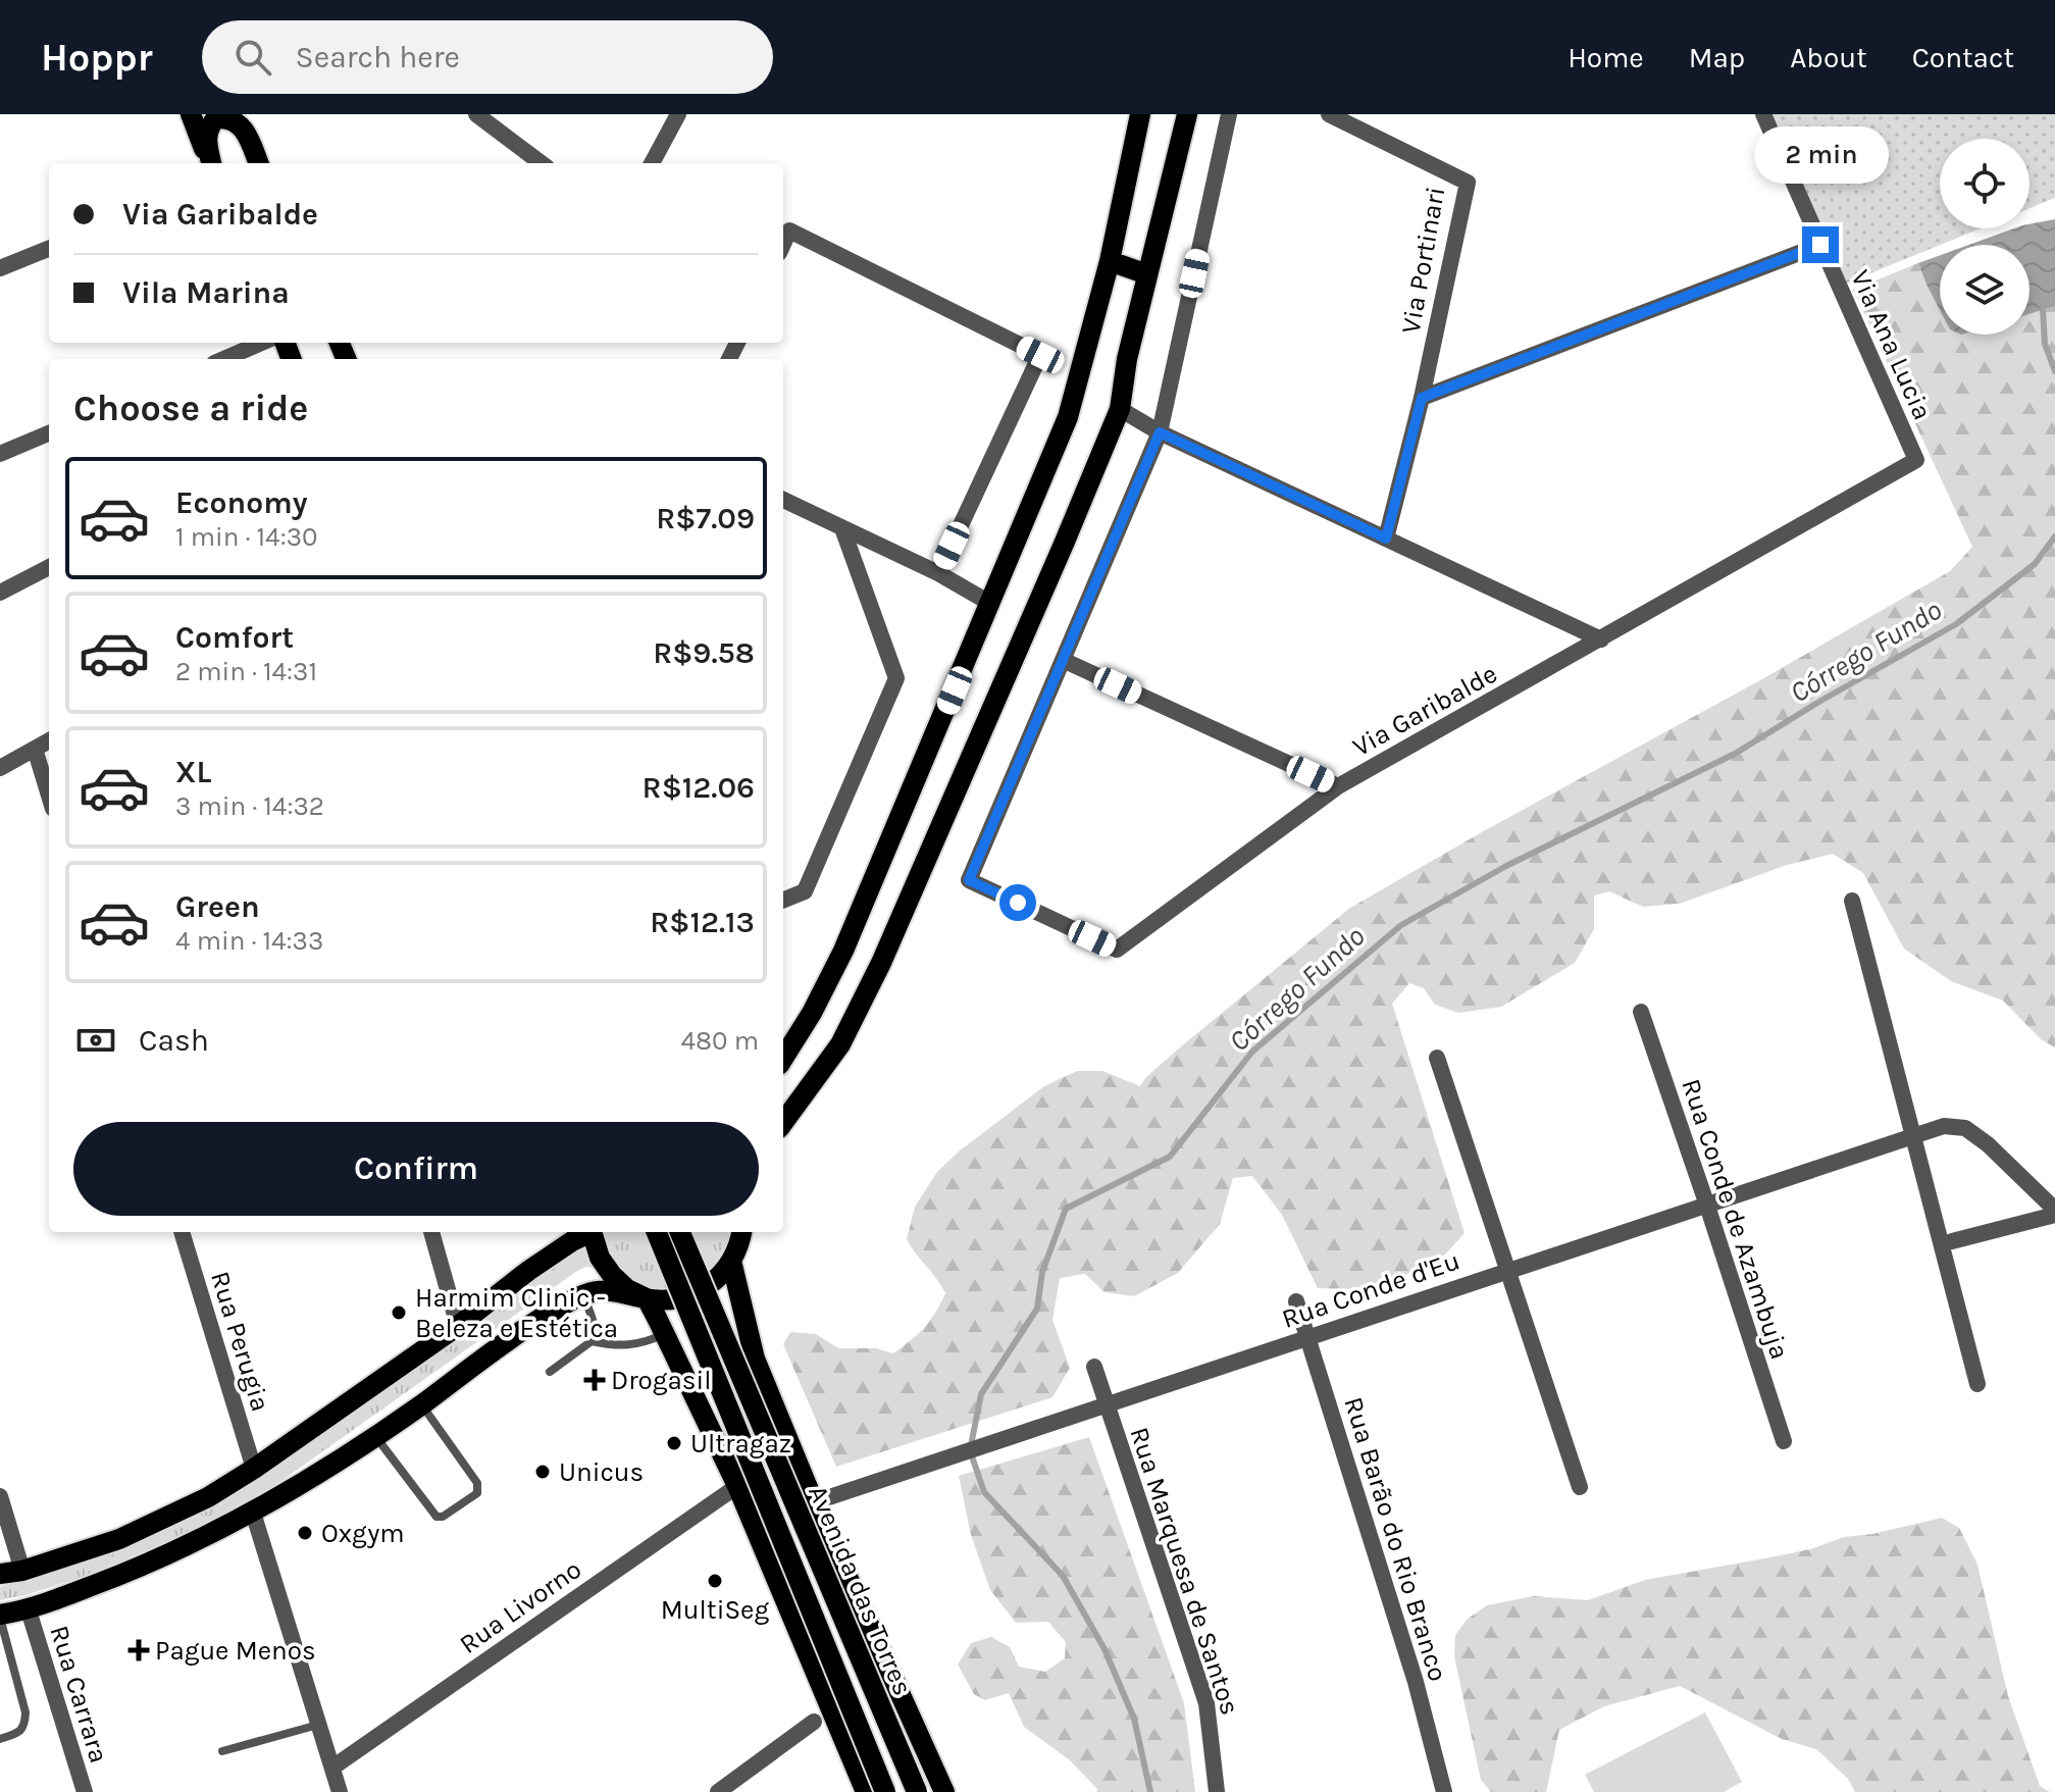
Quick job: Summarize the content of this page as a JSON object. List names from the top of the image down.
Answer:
{
  "streets": {
    "main road": ["Avenida das Torres"],
    "street": [
      "Via Portinari",
      "Via Ana Lucia",
      "Via Garibalde",
      "Rua Conde de Azambuja",
      "Rua Conde d'Eu",
      "Rua Perugia",
      "Rua Barão do Rio Branco",
      "Rua Marquesa de Santos",
      "Rua Livorno",
      "Rua Carrara"
    ]
  },
  "crossings": [
    ["Via Ana Lucia", "Via Garibalde"],
    ["Rua Conde de Azambuja", "Rua Conde d'Eu"],
    ["Rua Conde d'Eu", "Rua Barão do Rio Branco"],
    ["Rua Conde d'Eu", "Rua Marquesa de Santos"]
  ],
  "water": ["Córrego Fundo"],
  "places": {
    "other": [
      "Harmim Clinic - Beleza e Estética",
      "Ultragaz",
      "Unicus",
      "Oxgym",
      "MultiSeg"
    ],
    "health": ["Drogasil", "Pague Menos"]
  },
  "page": {
    "header": "Hoppr",
    "search": "Search here",
    "nav": [
      "Home",
      "Map",
      "About",
      "Contact"
    ],
    "bubble": "2 min",
    "banner": ["Via Garibalde", "Vila Marina"],
    "heading": "Choose a ride",
    "list": [
      {
        "name": "Economy",
        "note": "1 min · 14:30",
        "value": "R$7.09"
      },
      {
        "name": "Comfort",
        "note": "2 min · 14:31",
        "value": "R$9.58"
      },
      {
        "name": "XL",
        "note": "3 min · 14:32",
        "value": "R$12.06"
      },
      {
        "name": "Green",
        "note": "4 min · 14:33",
        "value": "R$12.13"
      }
    ],
    "pay": ["Cash", "480 m"],
    "buttons": "Confirm"
  }
}
